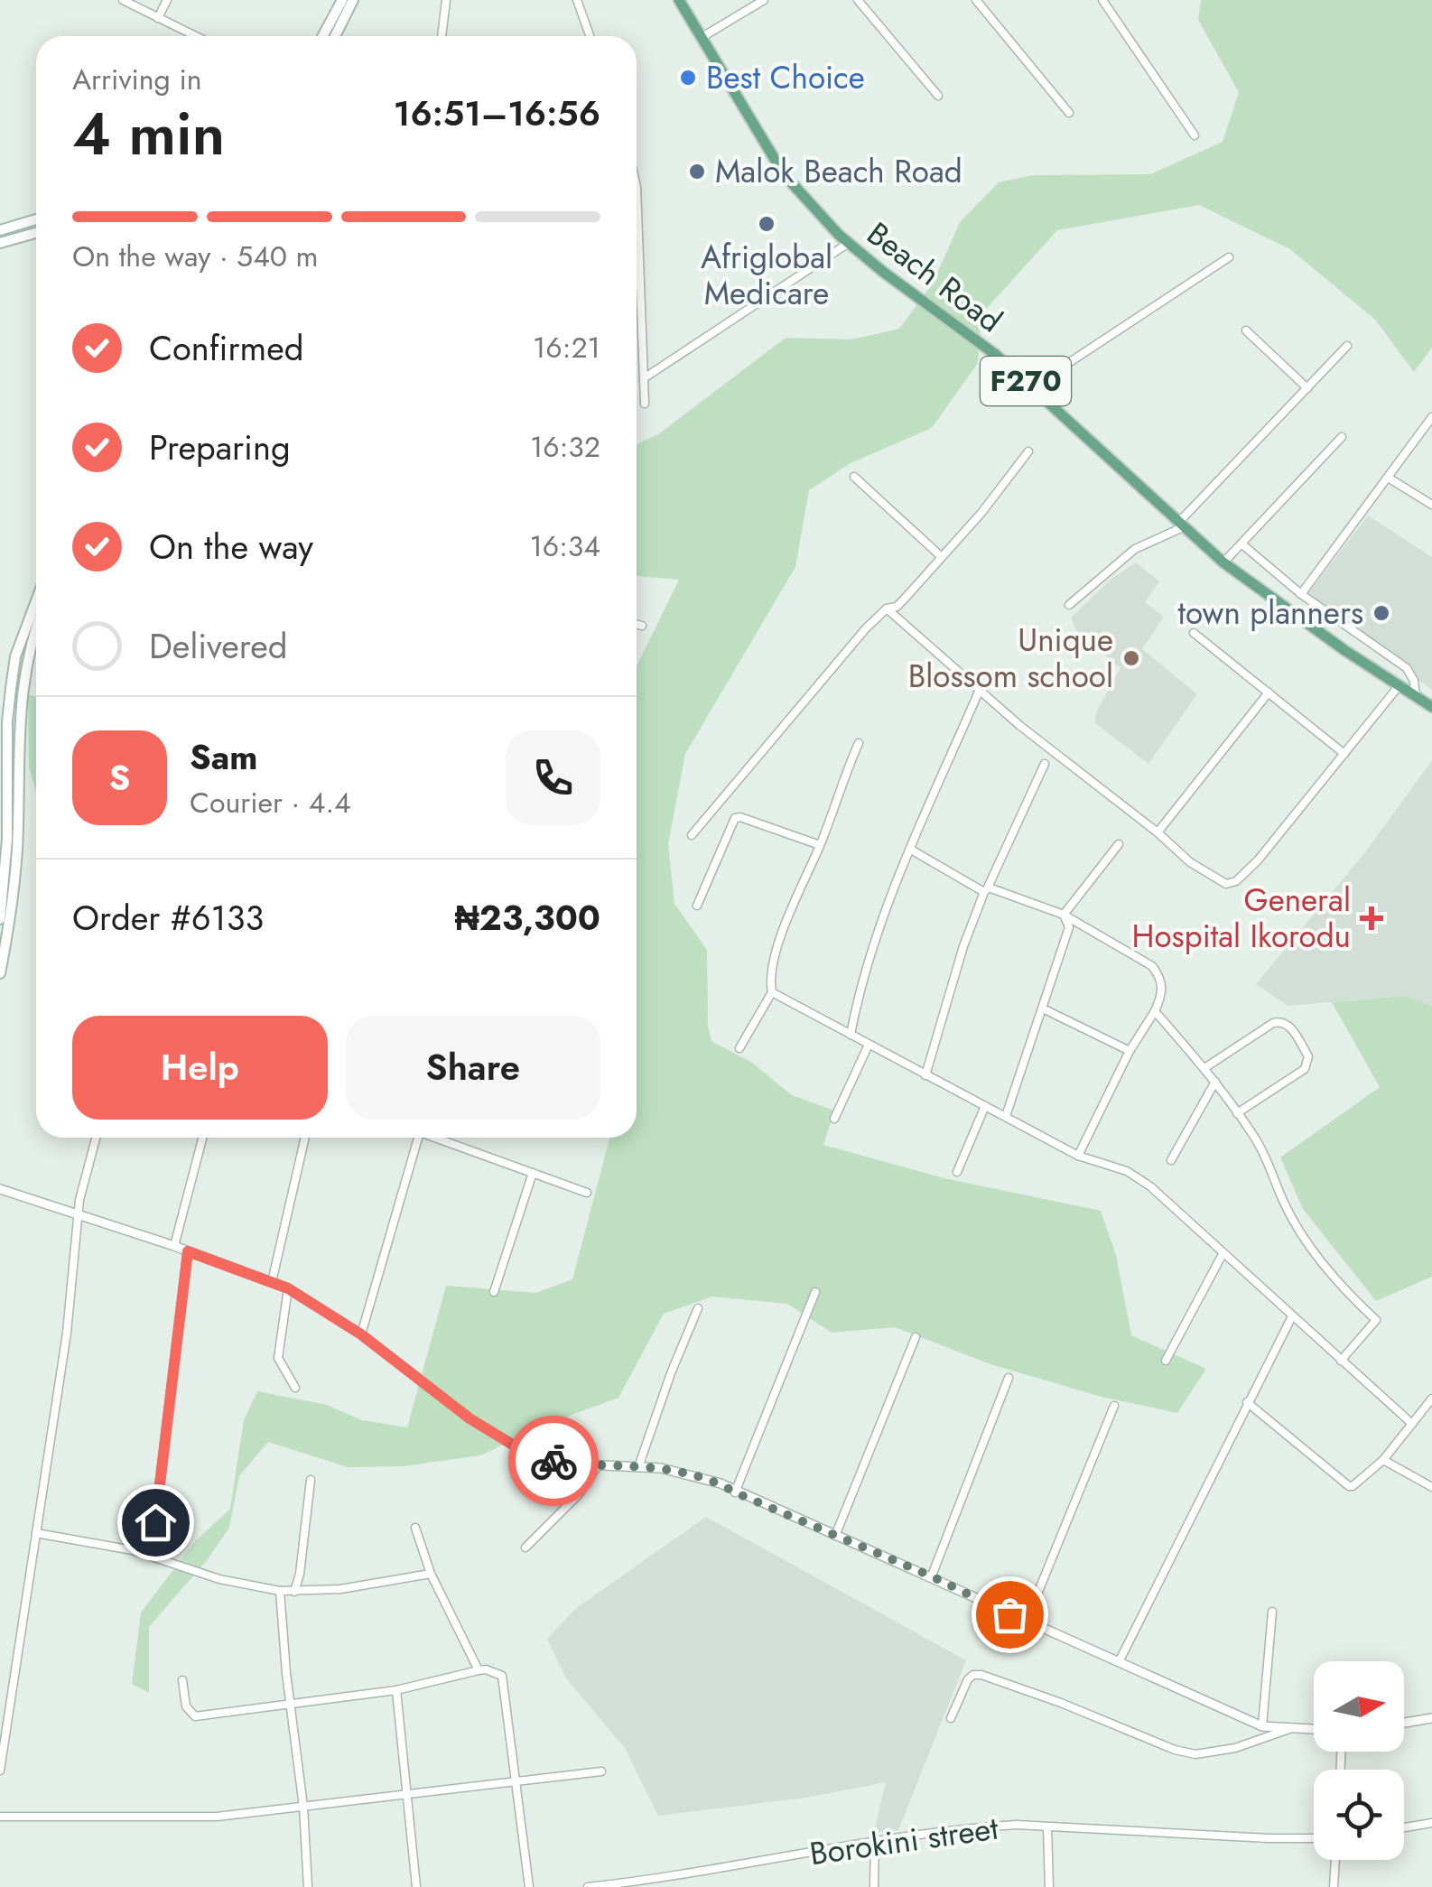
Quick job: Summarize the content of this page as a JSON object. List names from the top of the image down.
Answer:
{
  "streets": {
    "main road": ["Beach Road", "F270"],
    "street": ["Borokini street"]
  },
  "places": {
    "other": [
      "Best Choice",
      "Malok Beach Road",
      "Afriglobal Medicare",
      "town planners",
      "Unique Blossom school"
    ],
    "health": ["General Hospital Ikorodu"]
  },
  "north": "right",
  "page": {
    "heading": ["4 min", "Arriving in", "16:51–16:56"],
    "panel": [
      "Sam",
      "Courier · 4.4",
      "Order #6133",
      "₦23,300"
    ],
    "bar": "On the way · 540 m",
    "list": [
      ["Confirmed", "16:21"],
      ["Preparing", "16:32"],
      ["On the way", "16:34"],
      "Delivered"
    ],
    "round": "S",
    "buttons": ["Help", "Share"]
  }
}
